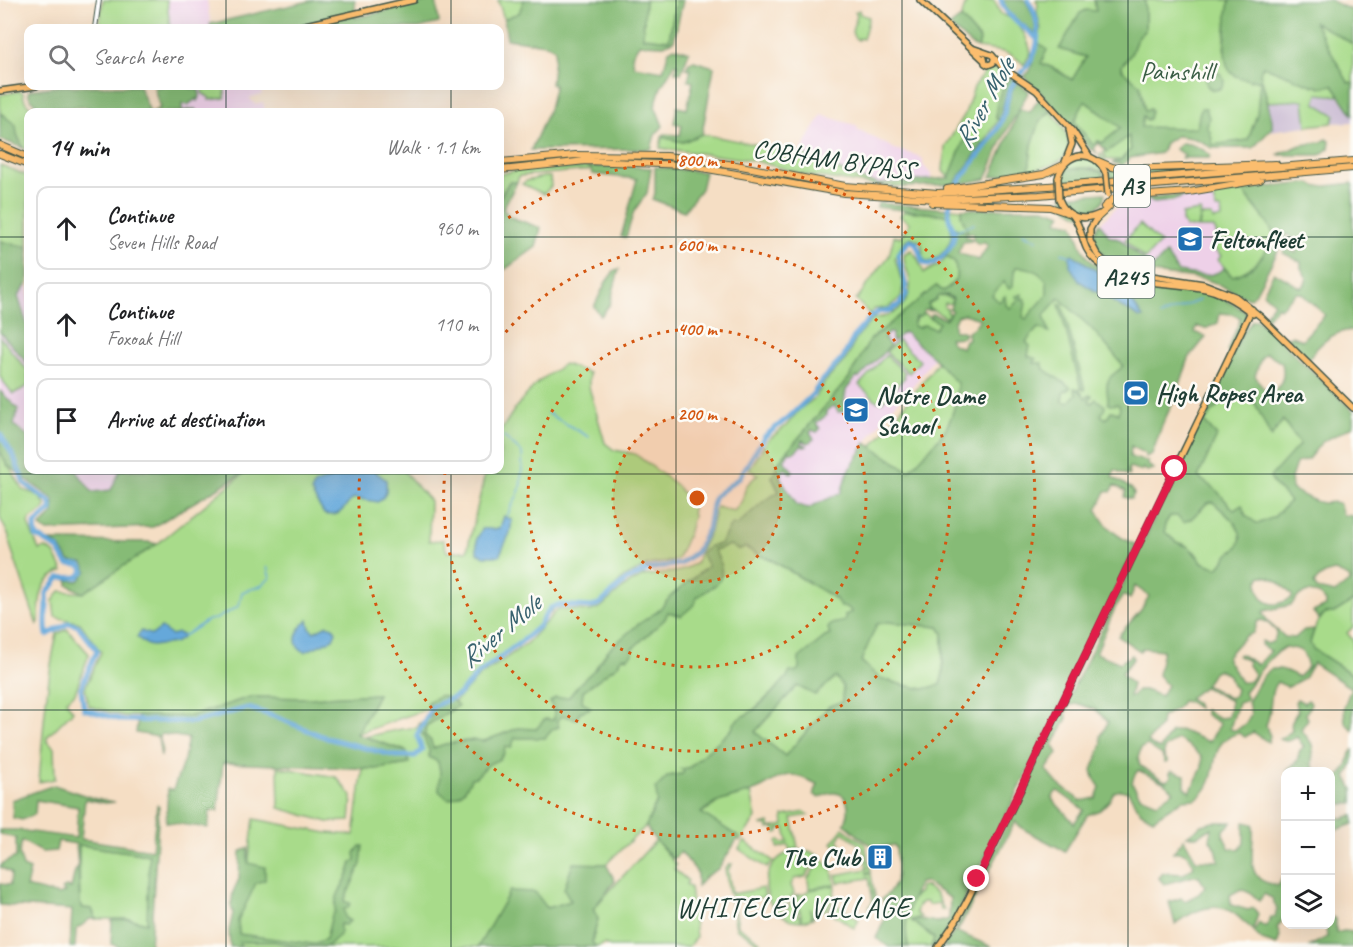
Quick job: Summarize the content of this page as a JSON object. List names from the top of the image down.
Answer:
{
  "streets": {
    "highway": ["COBHAM BYPASS", "A3"],
    "main road": ["A245"]
  },
  "crossings": [
    ["COBHAM BYPASS", "A3"]
  ],
  "districts": ["WHITELEY VILLAGE"],
  "water": ["River Mole"],
  "parks": ["Painshill"],
  "places": {
    "school or university": ["Feltonfleet", "Notre Dame School"],
    "sports": ["High Ropes Area"],
    "building": ["The Club"]
  },
  "page": {
    "search": "Search here",
    "heading": ["14 min", "Walk · 1.1 km"],
    "list": [
      ["Continue", "Seven Hills Road", "960 m"],
      ["Continue", "Foxoak Hill", "110 m"],
      "Arrive at destination"
    ],
    "map_buttons": ["+", "−"]
  },
  "rings": [
    "800 m",
    "600 m",
    "400 m",
    "200 m"
  ]
}
